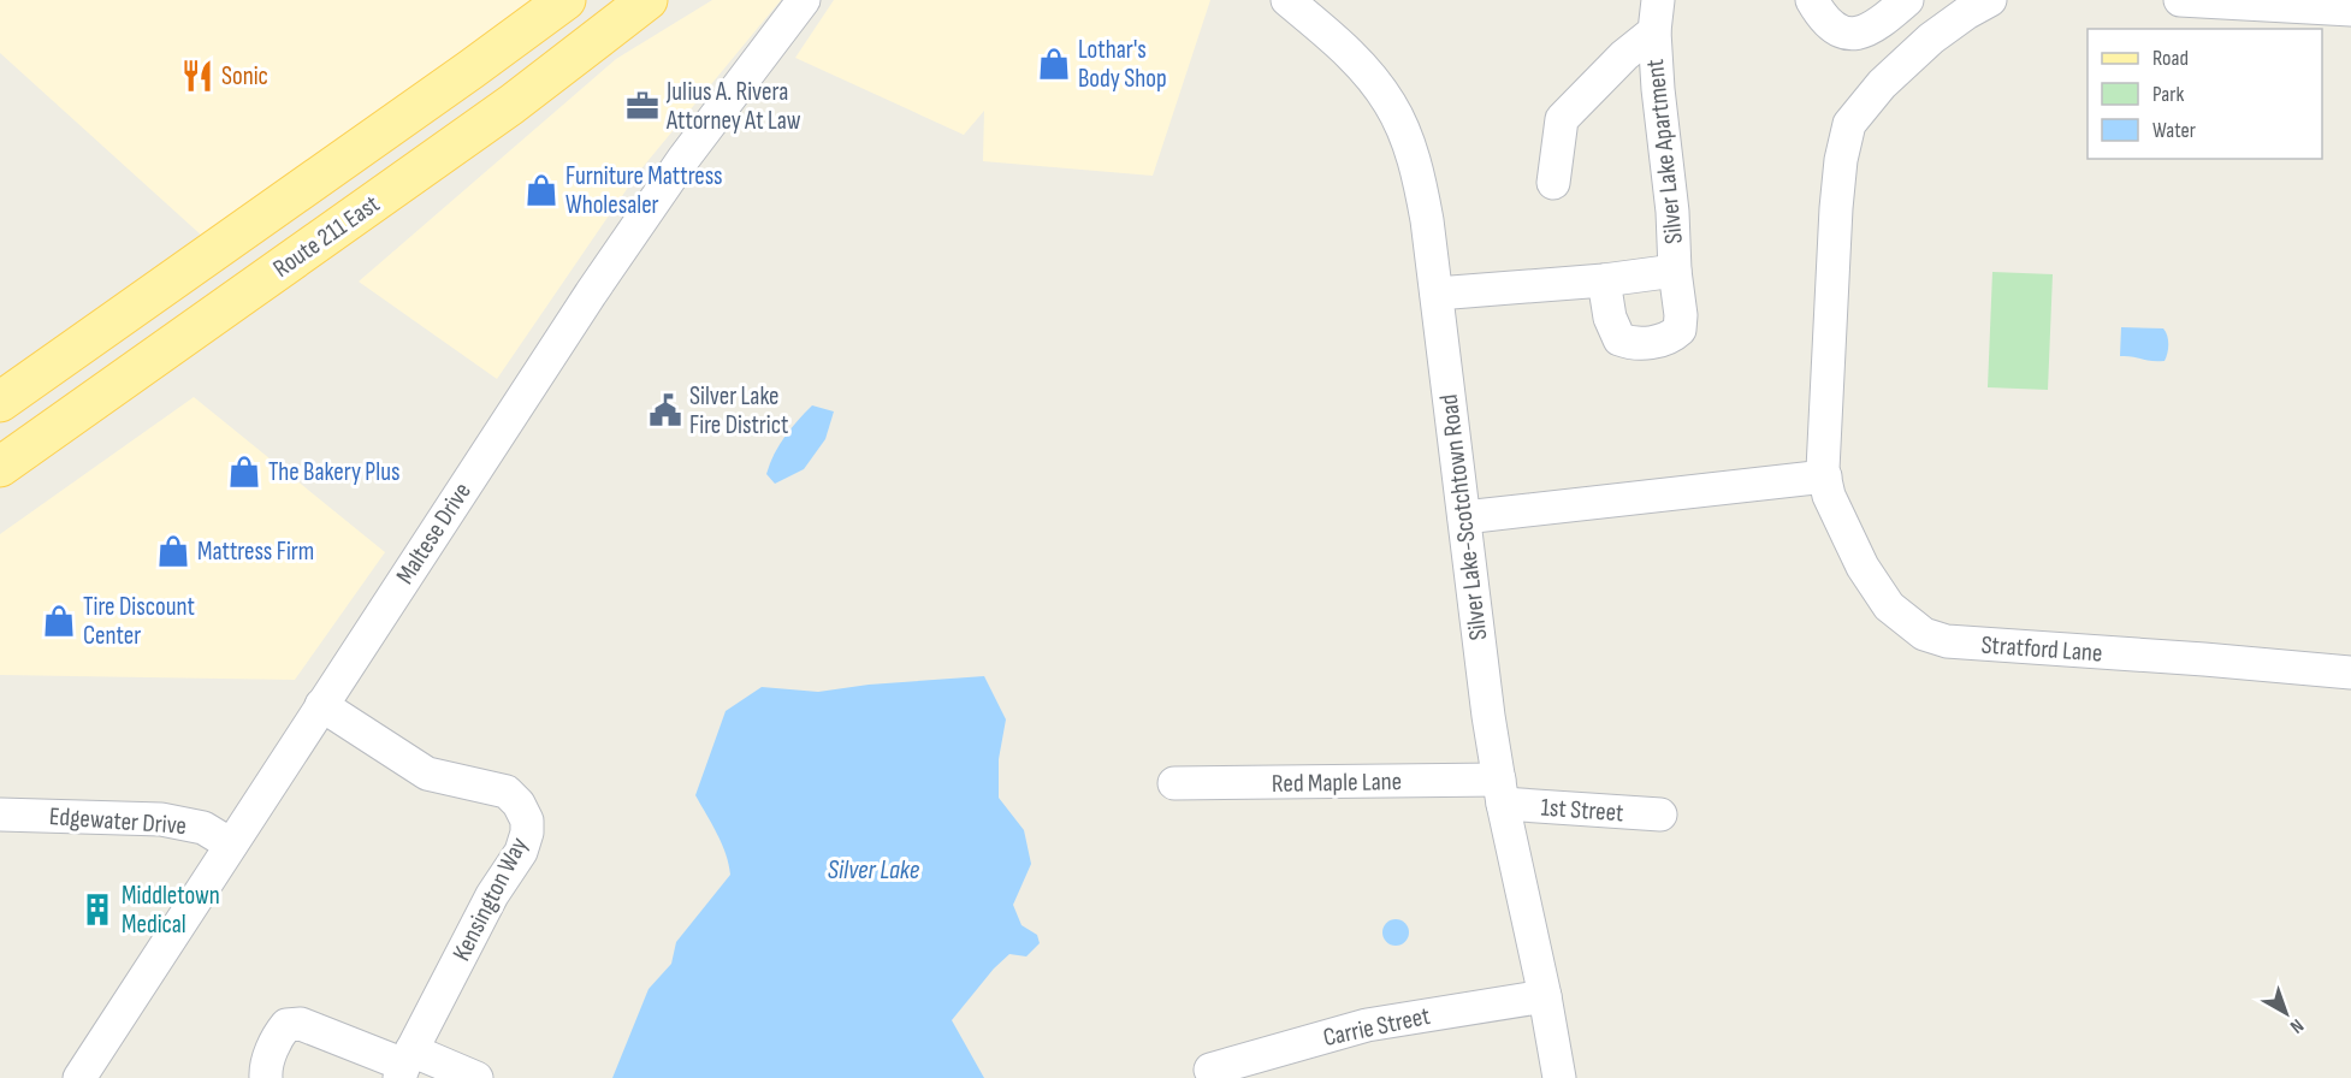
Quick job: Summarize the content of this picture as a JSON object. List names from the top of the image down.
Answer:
{
  "streets": {
    "main road": ["Route 211 East"],
    "street": [
      "Silver Lake Apartment",
      "Silver Lake-Scotchtown Road",
      "Maltese Drive",
      "Stratford Lane",
      "Red Maple Lane",
      "1st Street",
      "Edgewater Drive",
      "Kensington Way",
      "Carrie Street"
    ]
  },
  "crossings": [
    ["Silver Lake Apartment", "Silver Lake-Scotchtown Road"],
    ["Silver Lake-Scotchtown Road", "Red Maple Lane"],
    ["Silver Lake-Scotchtown Road", "1st Street"],
    ["Silver Lake-Scotchtown Road", "Carrie Street"],
    ["Maltese Drive", "Edgewater Drive"],
    ["Maltese Drive", "Kensington Way"],
    ["Red Maple Lane", "1st Street"]
  ],
  "water": ["Silver Lake"],
  "places": {
    "shop": [
      "Lothar's Body Shop",
      "Furniture Mattress Wholesaler",
      "The Bakery Plus",
      "Mattress Firm",
      "Tire Discount Center"
    ],
    "restaurant": ["Sonic"],
    "office": ["Julius A. Rivera Attorney At Law"],
    "public building": ["Silver Lake Fire District"],
    "building": ["Middletown Medical"]
  },
  "legend": ["Road", "Park", "Water"],
  "north": "bottom right"
}
